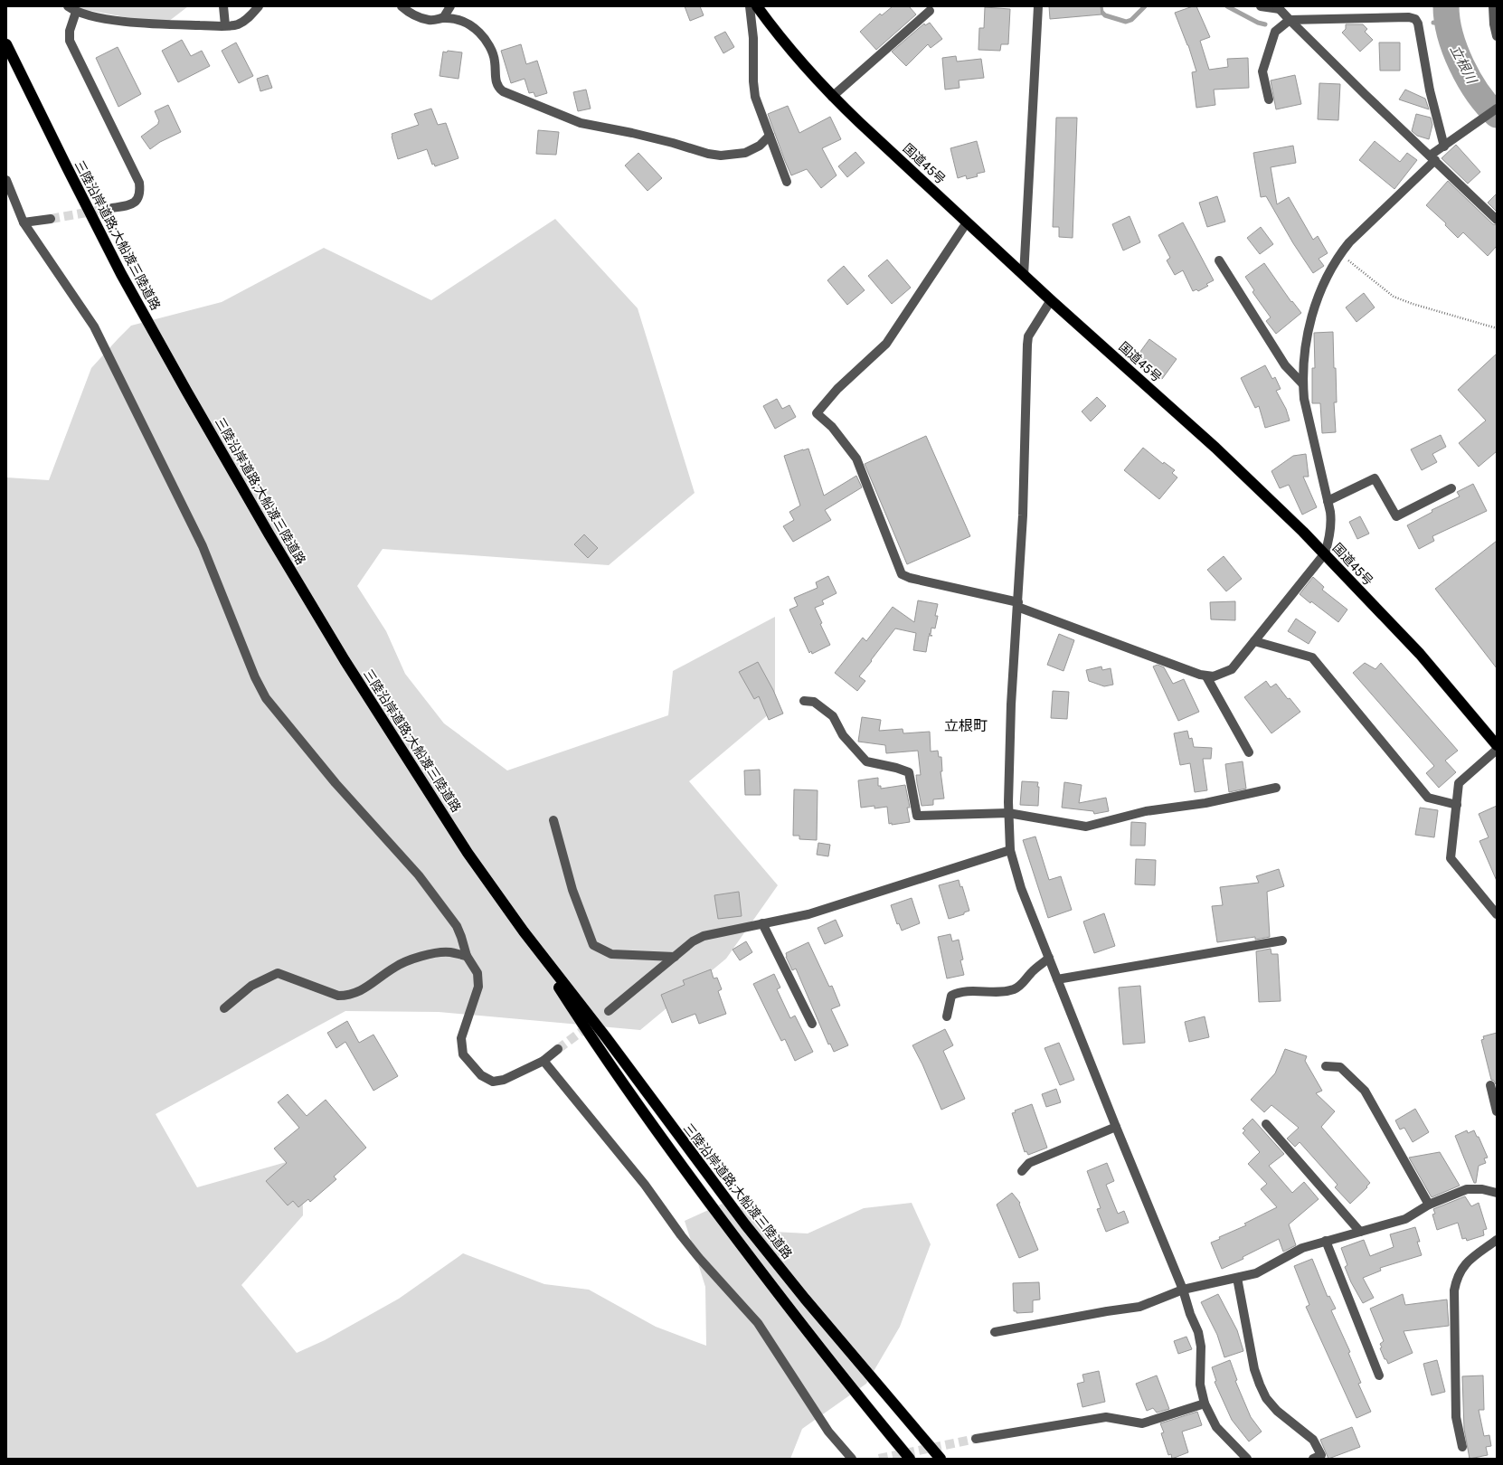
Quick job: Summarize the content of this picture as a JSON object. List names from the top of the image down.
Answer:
{
  "streets": {
    "highway": ["国道45号", "三陸沿岸道路;大船渡三陸道路"]
  },
  "districts": ["立根町"],
  "water": ["立根川"]
}
